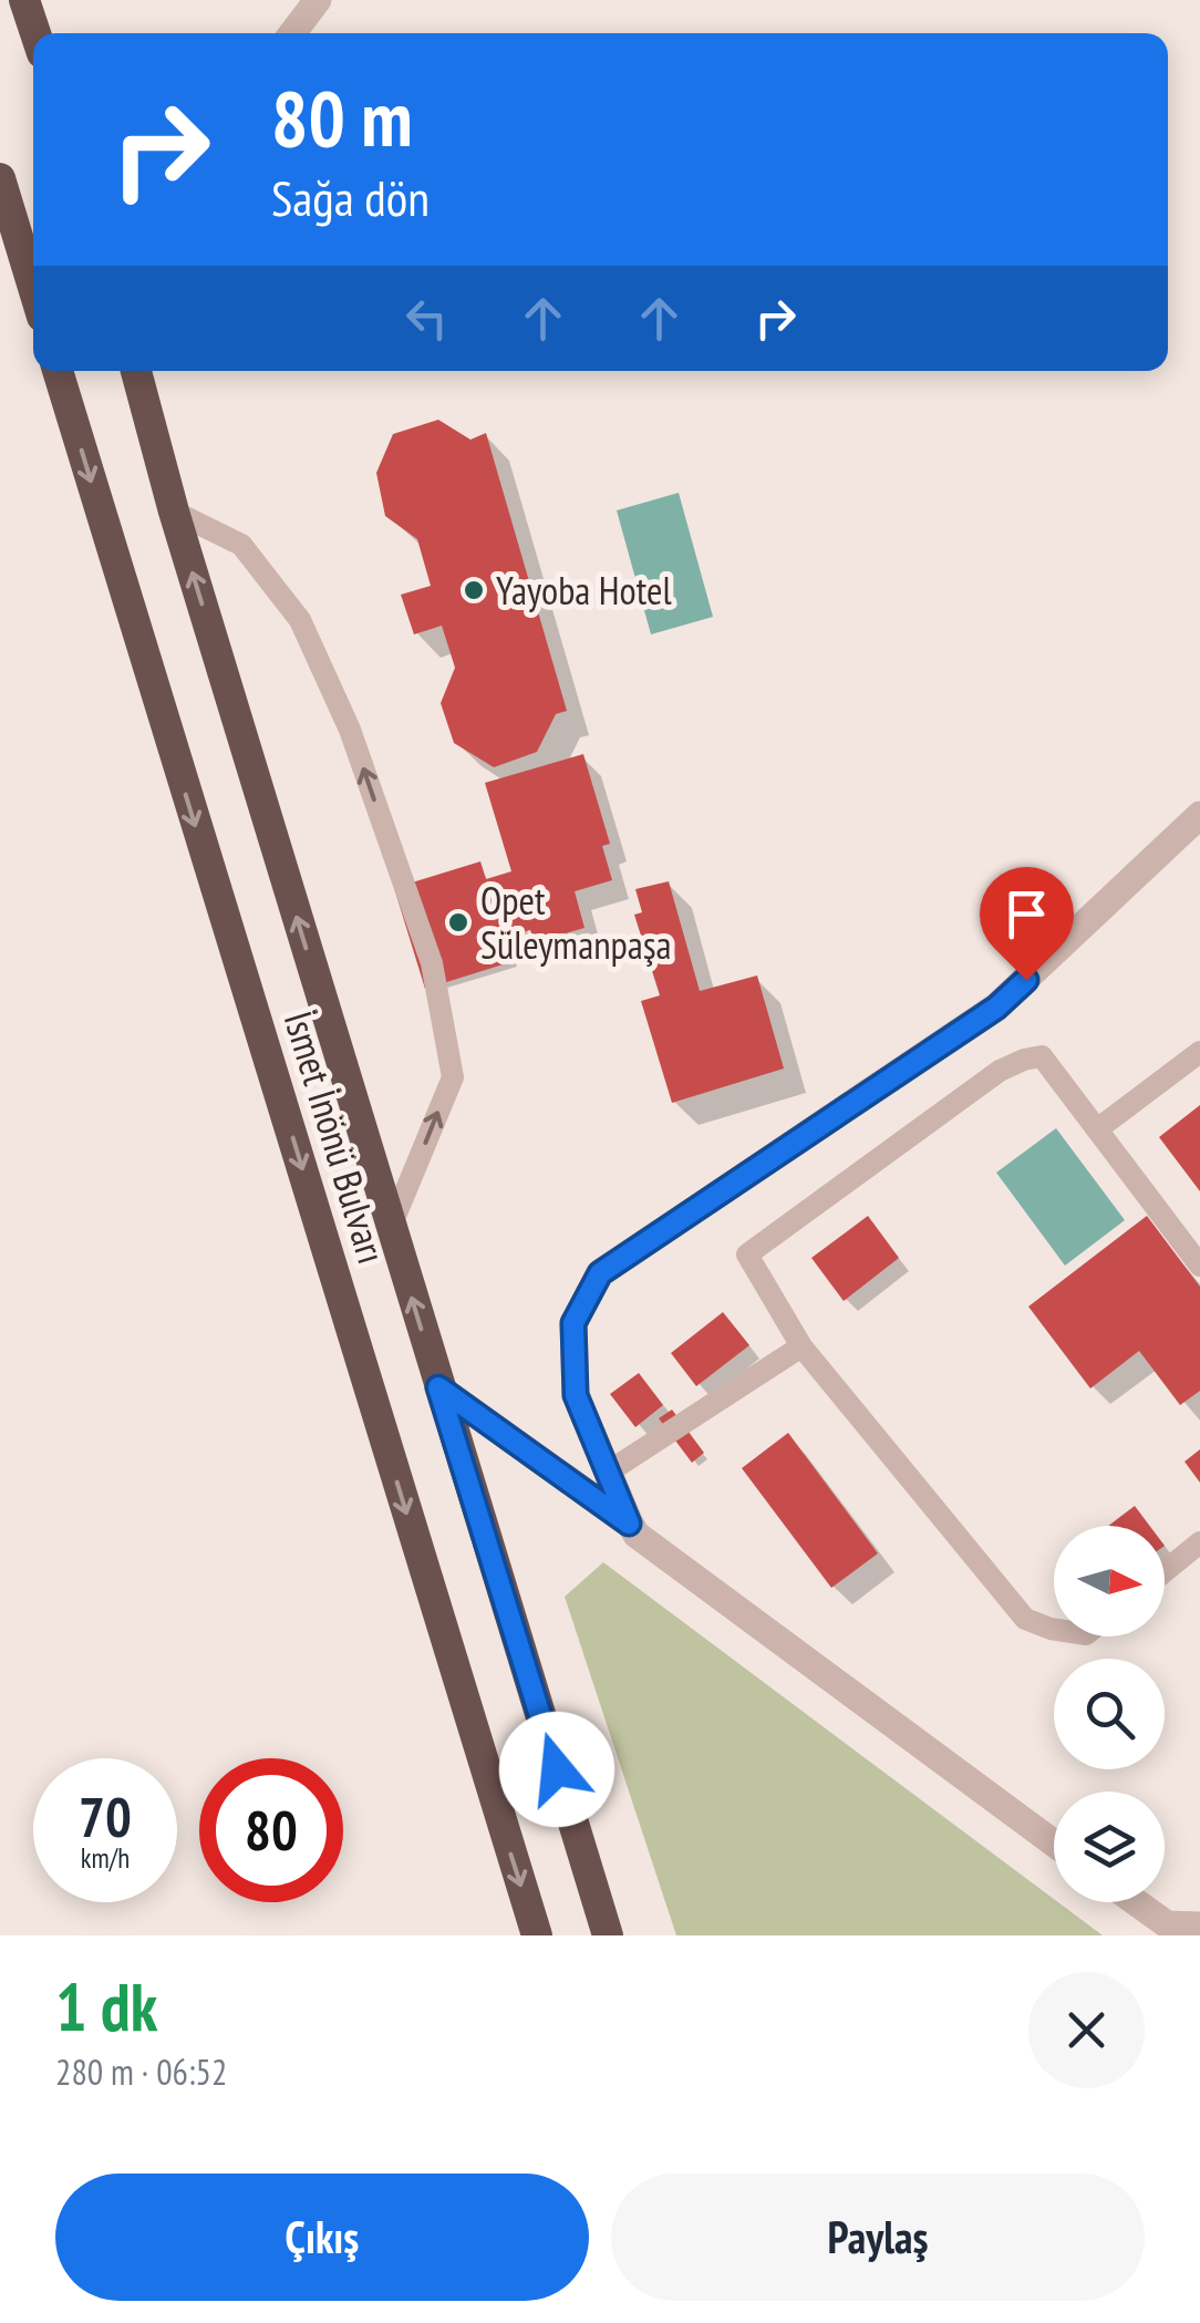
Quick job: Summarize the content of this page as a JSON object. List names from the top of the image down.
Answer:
{
  "streets": {
    "highway": ["İsmet İnönü Bulvarı"]
  },
  "places": ["Yayoba Hotel", "Opet Süleymanpaşa"],
  "north": "right",
  "page": {
    "turn": ["80 m", "Sağa dön"],
    "speed": "70 km/h",
    "limit": "80",
    "heading": ["1 dk", "280 m · 06:52"],
    "buttons": ["Çıkış", "Paylaş"]
  }
}
